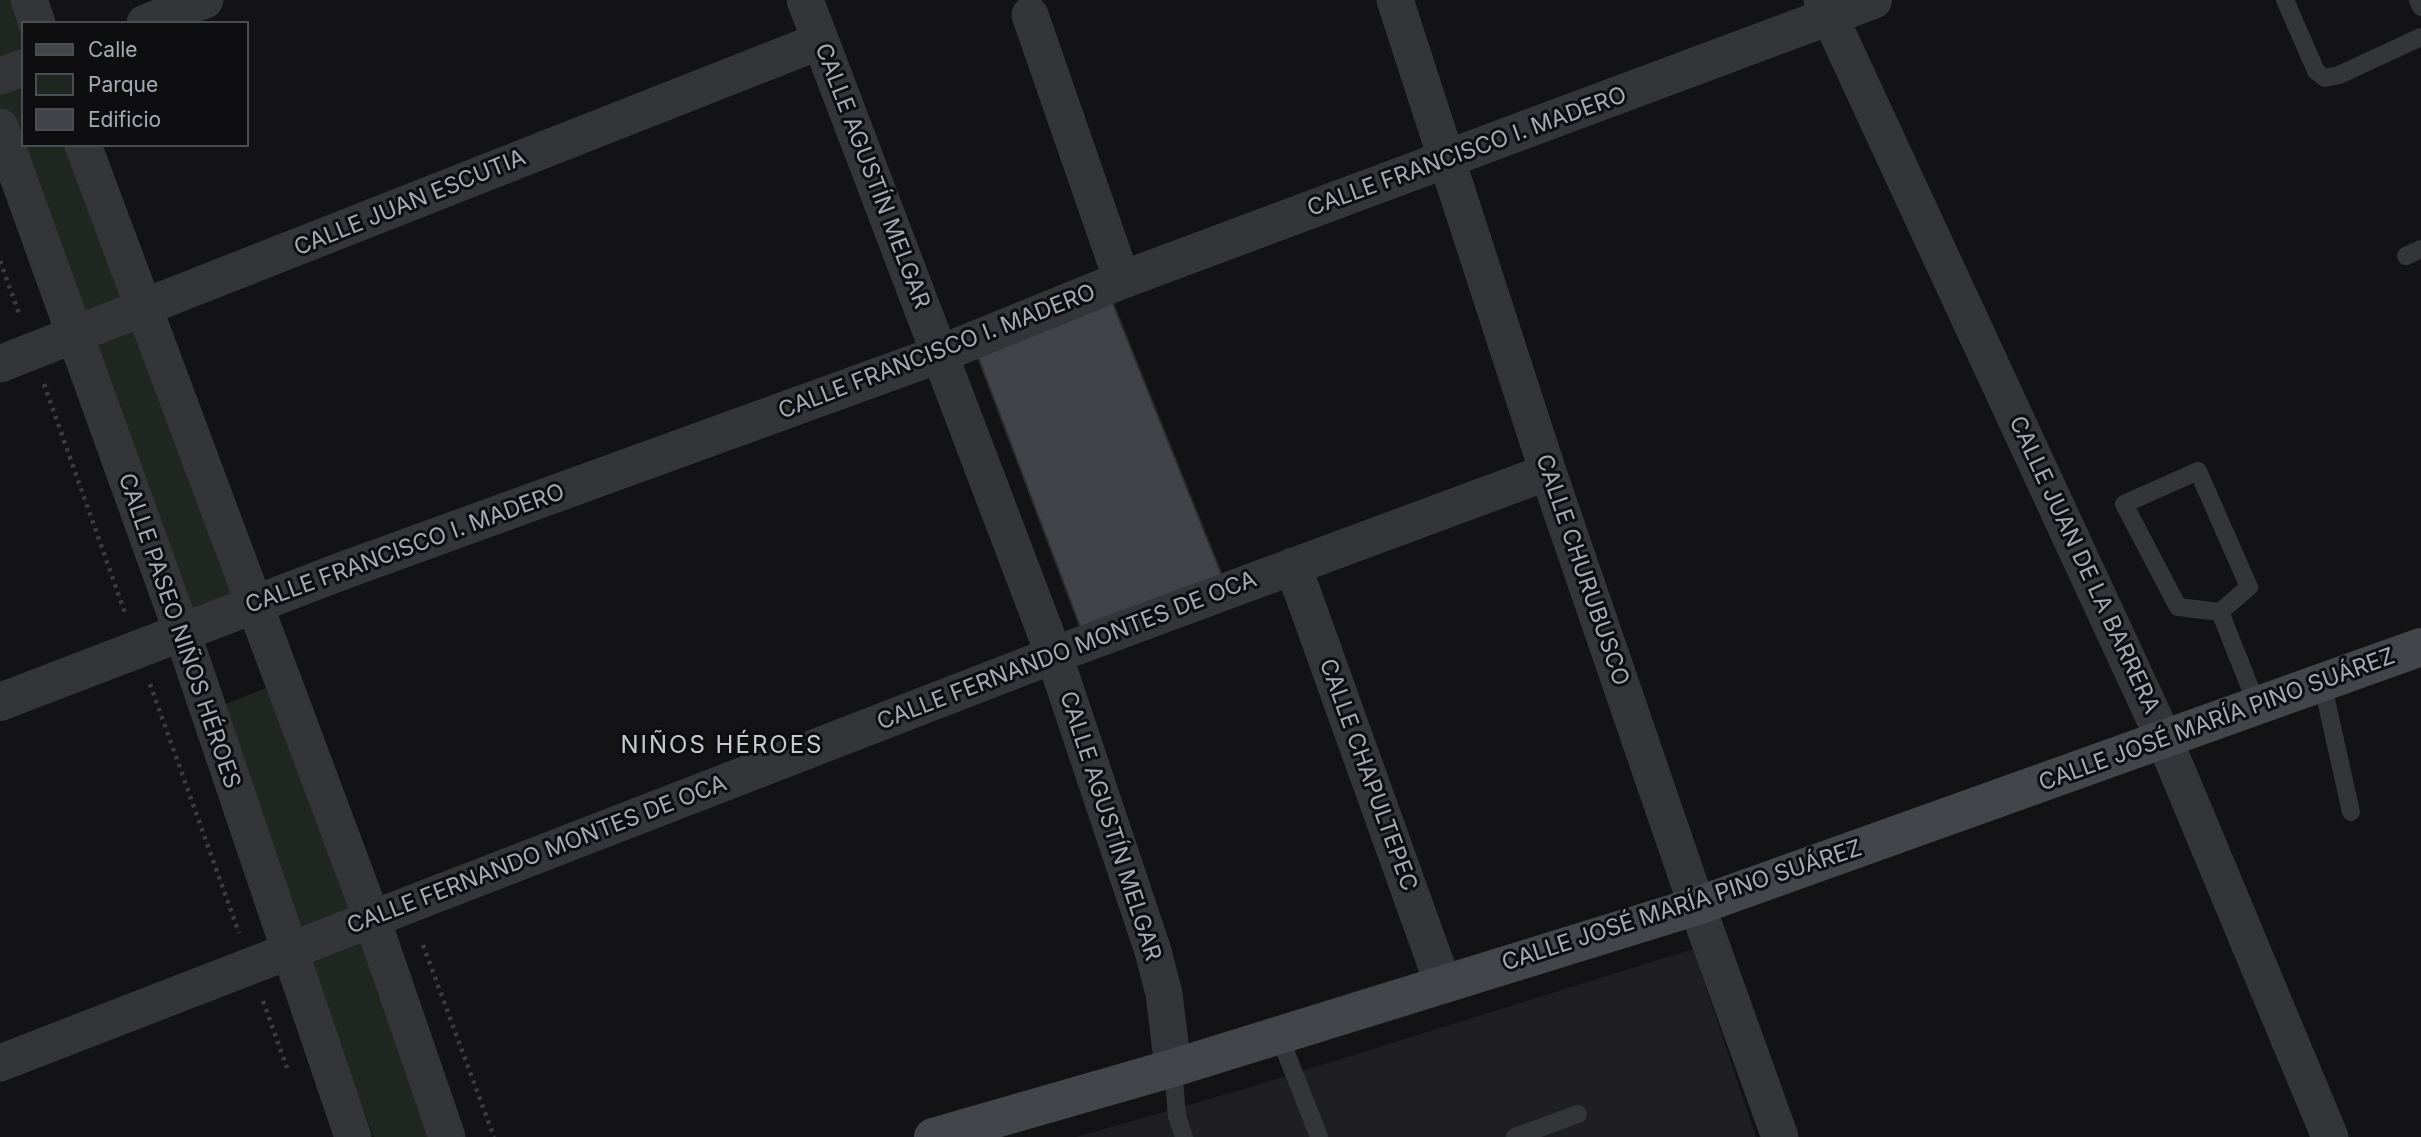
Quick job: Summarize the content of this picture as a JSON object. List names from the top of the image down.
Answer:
{
  "streets": {
    "main road": ["CALLE JOSÉ MARÍA PINO SUÁREZ"],
    "street": [
      "CALLE FRANCISCO I. MADERO",
      "CALLE AGUSTÍN MELGAR",
      "CALLE JUAN ESCUTIA",
      "CALLE JUAN DE LA BARRERA",
      "CALLE CHURUBUSCO",
      "CALLE PASEO NIÑOS HÉROES",
      "CALLE FERNANDO MONTES DE OCA",
      "CALLE CHAPULTEPEC"
    ]
  },
  "crossings": [
    ["CALLE FRANCISCO I. MADERO", "CALLE AGUSTÍN MELGAR"],
    ["CALLE FRANCISCO I. MADERO", "CALLE JUAN DE LA BARRERA"],
    ["CALLE FRANCISCO I. MADERO", "CALLE CHURUBUSCO"],
    ["CALLE FRANCISCO I. MADERO", "CALLE PASEO NIÑOS HÉROES"],
    ["CALLE AGUSTÍN MELGAR", "CALLE JUAN ESCUTIA"],
    ["CALLE AGUSTÍN MELGAR", "CALLE FERNANDO MONTES DE OCA"],
    ["CALLE AGUSTÍN MELGAR", "CALLE JOSÉ MARÍA PINO SUÁREZ"],
    ["CALLE JUAN ESCUTIA", "CALLE PASEO NIÑOS HÉROES"],
    ["CALLE JUAN DE LA BARRERA", "CALLE JOSÉ MARÍA PINO SUÁREZ"],
    ["CALLE CHURUBUSCO", "CALLE FERNANDO MONTES DE OCA"],
    ["CALLE CHURUBUSCO", "CALLE JOSÉ MARÍA PINO SUÁREZ"],
    ["CALLE PASEO NIÑOS HÉROES", "CALLE FERNANDO MONTES DE OCA"],
    ["CALLE FERNANDO MONTES DE OCA", "CALLE CHAPULTEPEC"],
    ["CALLE JOSÉ MARÍA PINO SUÁREZ", "CALLE CHAPULTEPEC"]
  ],
  "districts": ["NIÑOS HÉROES"],
  "legend": ["Calle", "Parque", "Edificio"]
}
